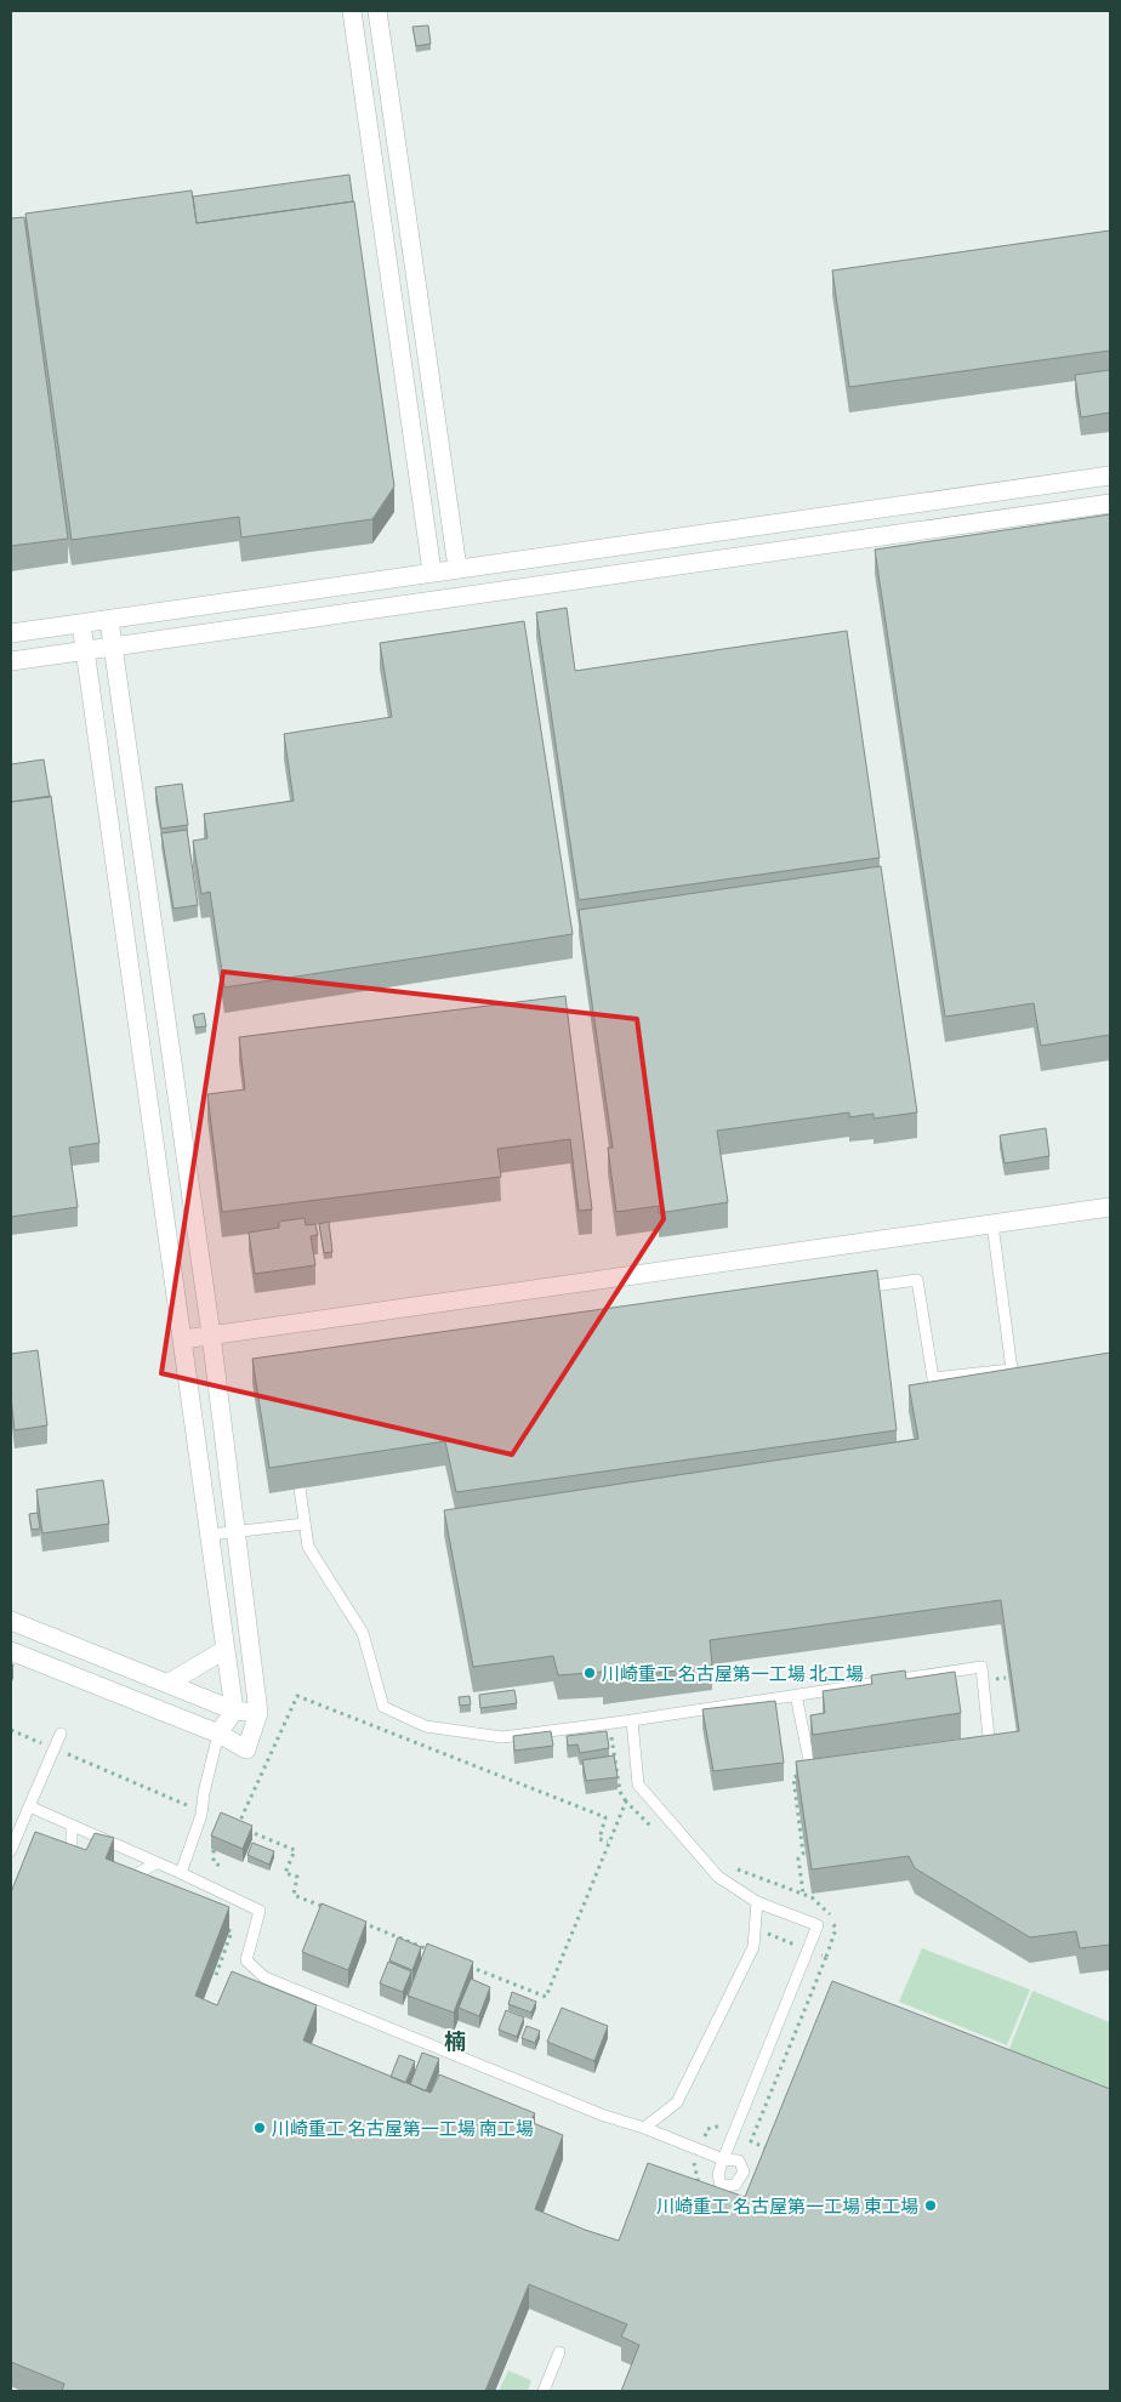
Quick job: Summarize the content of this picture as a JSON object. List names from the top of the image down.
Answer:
{
  "districts": ["楠"],
  "places": ["川崎重工 名古屋第一工場 北工場", "川崎重工 名古屋第一工場 南工場", "川崎重工 名古屋第一工場 東工場"]
}
